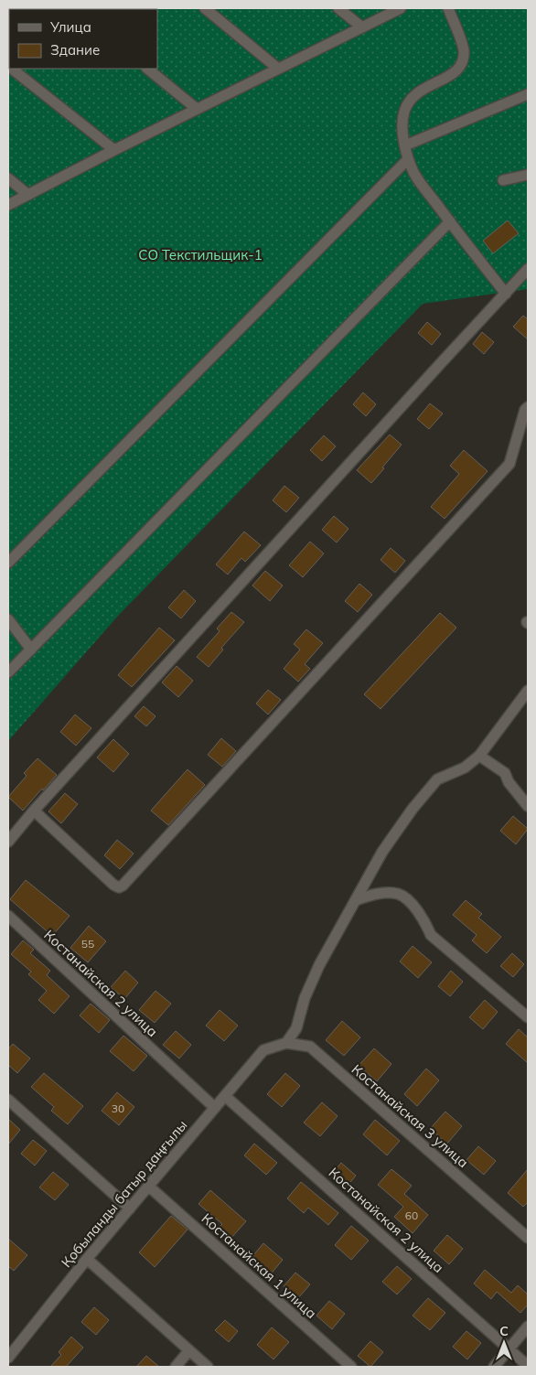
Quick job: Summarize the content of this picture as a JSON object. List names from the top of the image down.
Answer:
{
  "streets": {
    "street": [
      "Костанайская 2 улица",
      "Костанайская 3 улица",
      "Қобыланды батыр даңғылы",
      "Костанайская 1 улица"
    ]
  },
  "crossings": [
    ["Костанайская 2 улица", "Қобыланды батыр даңғылы"],
    ["Костанайская 3 улица", "Қобыланды батыр даңғылы"],
    ["Қобыланды батыр даңғылы", "Костанайская 1 улица"]
  ],
  "parks": ["СО Текстильщик-1"],
  "house_numbers": ["55", "30", "60"],
  "legend": ["Улица", "Здание"],
  "north": "top"
}
